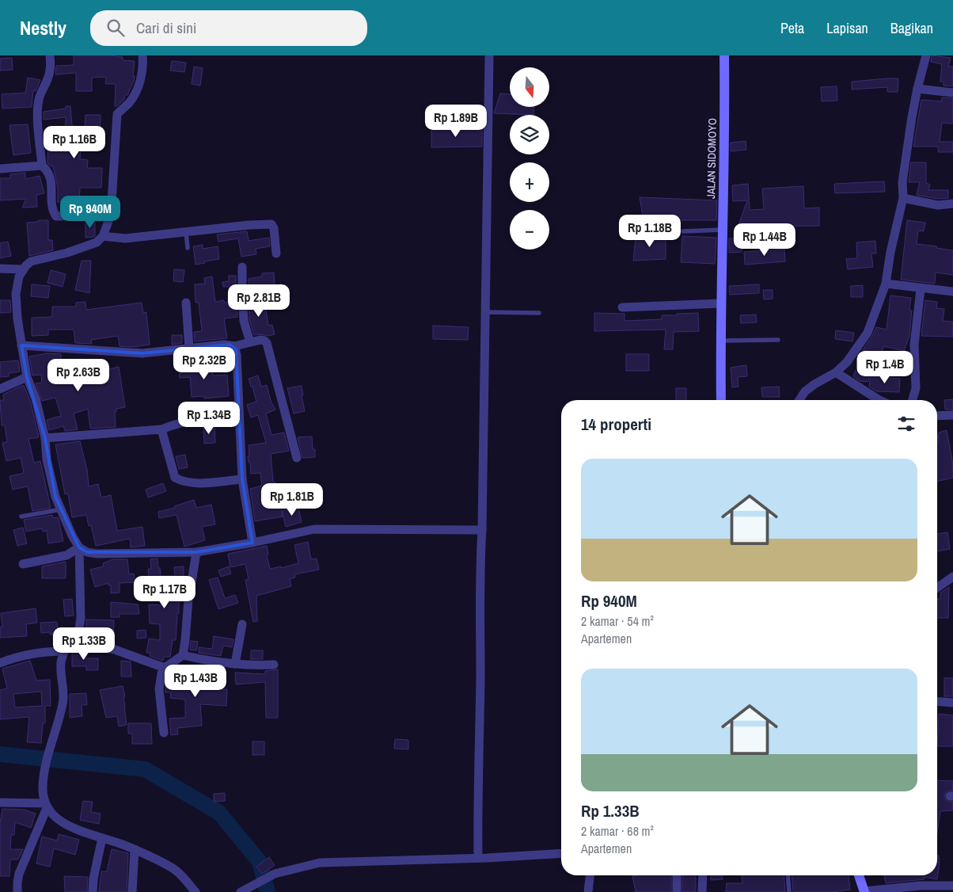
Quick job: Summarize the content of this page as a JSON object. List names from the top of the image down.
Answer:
{
  "streets": {
    "main road": ["JALAN SIDOMOYO"]
  },
  "north": "bottom",
  "page": {
    "header": "Nestly",
    "search": "Cari di sini",
    "nav": ["Peta", "Lapisan", "Bagikan"],
    "map_buttons": ["+", "−"],
    "price": [
      "Rp 1.89B",
      "Rp 1.16B",
      "Rp 940M",
      "Rp 1.18B",
      "Rp 1.44B",
      "Rp 2.81B",
      "Rp 2.32B",
      "Rp 1.4B",
      "Rp 2.63B",
      "Rp 1.34B",
      "Rp 1.81B",
      "Rp 1.17B",
      "Rp 1.33B",
      "Rp 1.43B"
    ],
    "heading": "14 properti",
    "list": [
      {
        "name": "Rp 940M",
        "note": "2 kamar · 54 m² · Apartemen"
      },
      {
        "name": "Rp 1.33B",
        "note": "2 kamar · 68 m² · Apartemen"
      }
    ]
  }
}
